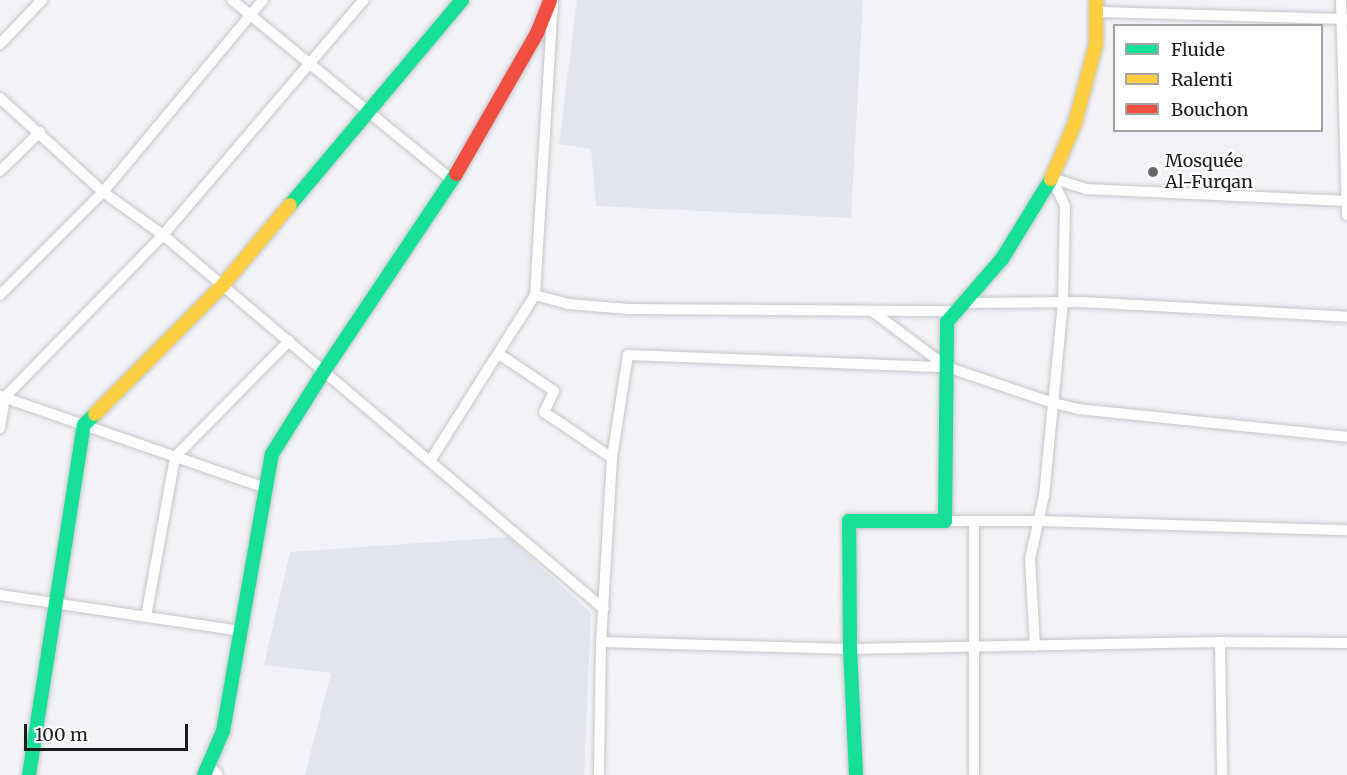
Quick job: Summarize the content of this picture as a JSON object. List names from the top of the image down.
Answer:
{
  "places": ["Mosquée Al-Furqan"],
  "legend": ["Fluide", "Ralenti", "Bouchon"],
  "scale_bar": "100 m"
}
